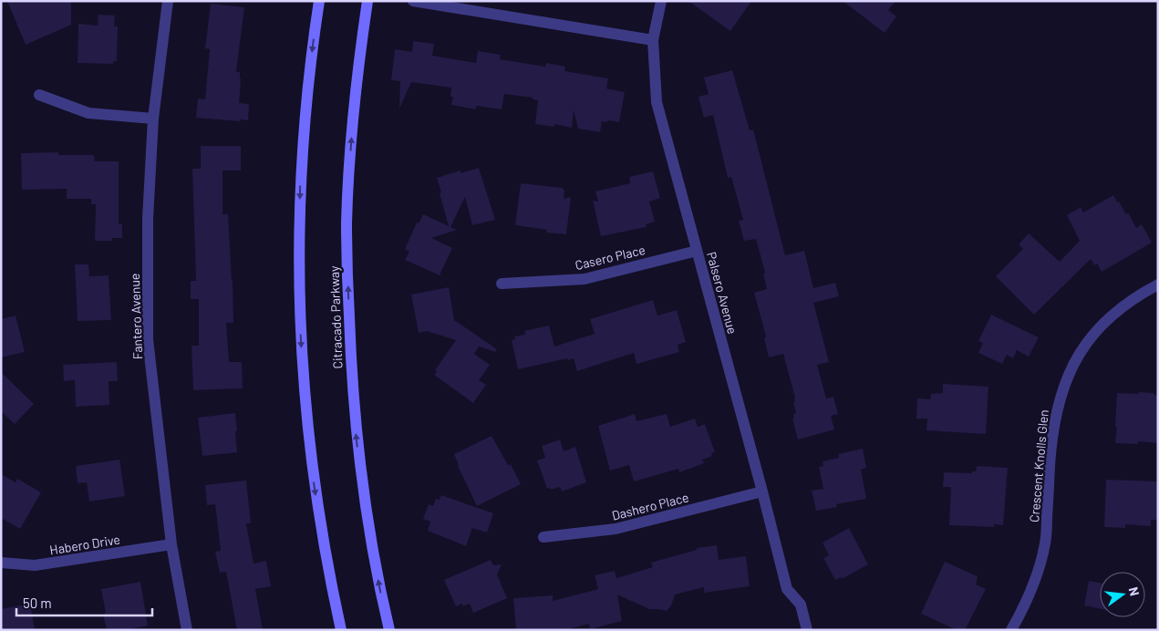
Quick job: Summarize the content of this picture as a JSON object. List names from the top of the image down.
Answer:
{
  "streets": {
    "street": [
      "Casero Place",
      "Palsero Avenue",
      "Fantero Avenue",
      "Citracado Parkway",
      "Crescent Knolls Glen",
      "Dashero Place",
      "Habero Drive"
    ]
  },
  "crossings": [
    ["Casero Place", "Palsero Avenue"],
    ["Palsero Avenue", "Dashero Place"],
    ["Fantero Avenue", "Habero Drive"]
  ],
  "scale_bar": "50 m",
  "north": "right"
}
